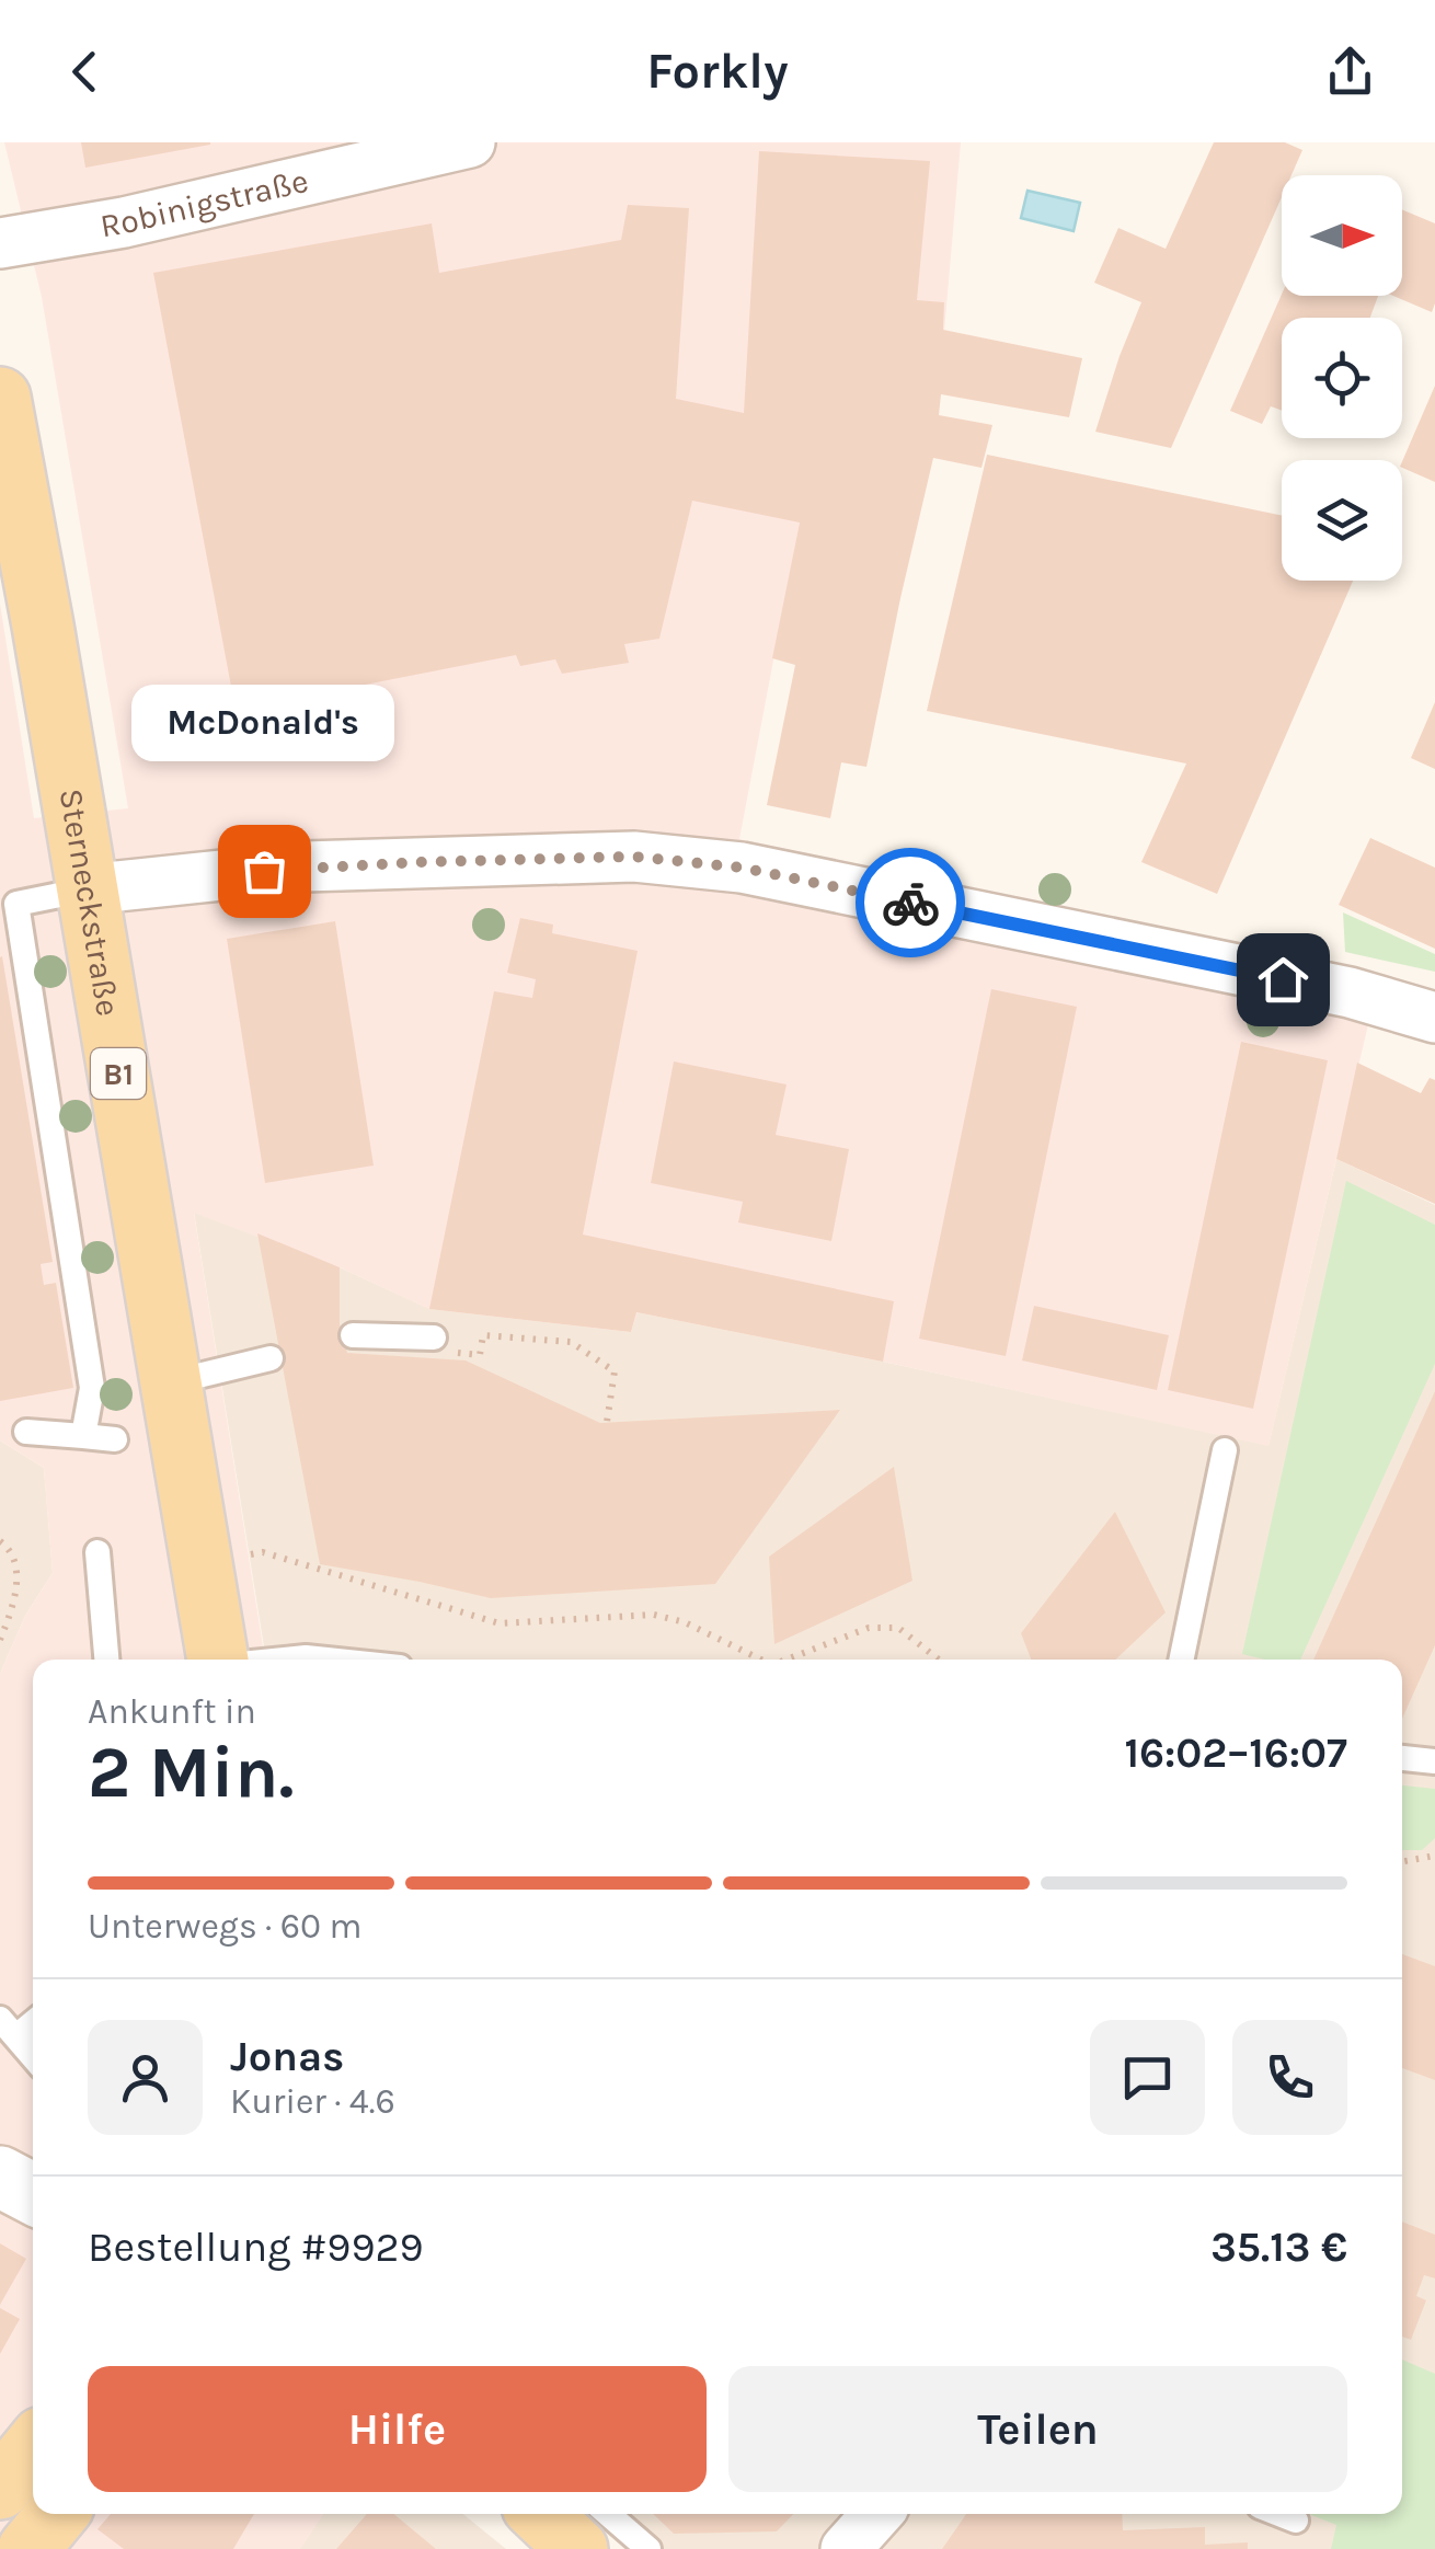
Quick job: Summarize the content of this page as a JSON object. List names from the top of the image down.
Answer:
{
  "streets": {
    "main road": ["Sterneckstraße", "B1"],
    "street": ["Robinigstraße"]
  },
  "places": ["McDonald's"],
  "north": "right",
  "page": {
    "header": "Forkly",
    "bubble": "McDonald's",
    "heading": ["2 Min.", "Ankunft in", "16:02–16:07"],
    "panel": [
      "Jonas",
      "Kurier · 4.6",
      "Bestellung #9929",
      "35.13 €"
    ],
    "bar": "Unterwegs · 60 m",
    "buttons": ["Hilfe", "Teilen"]
  }
}
